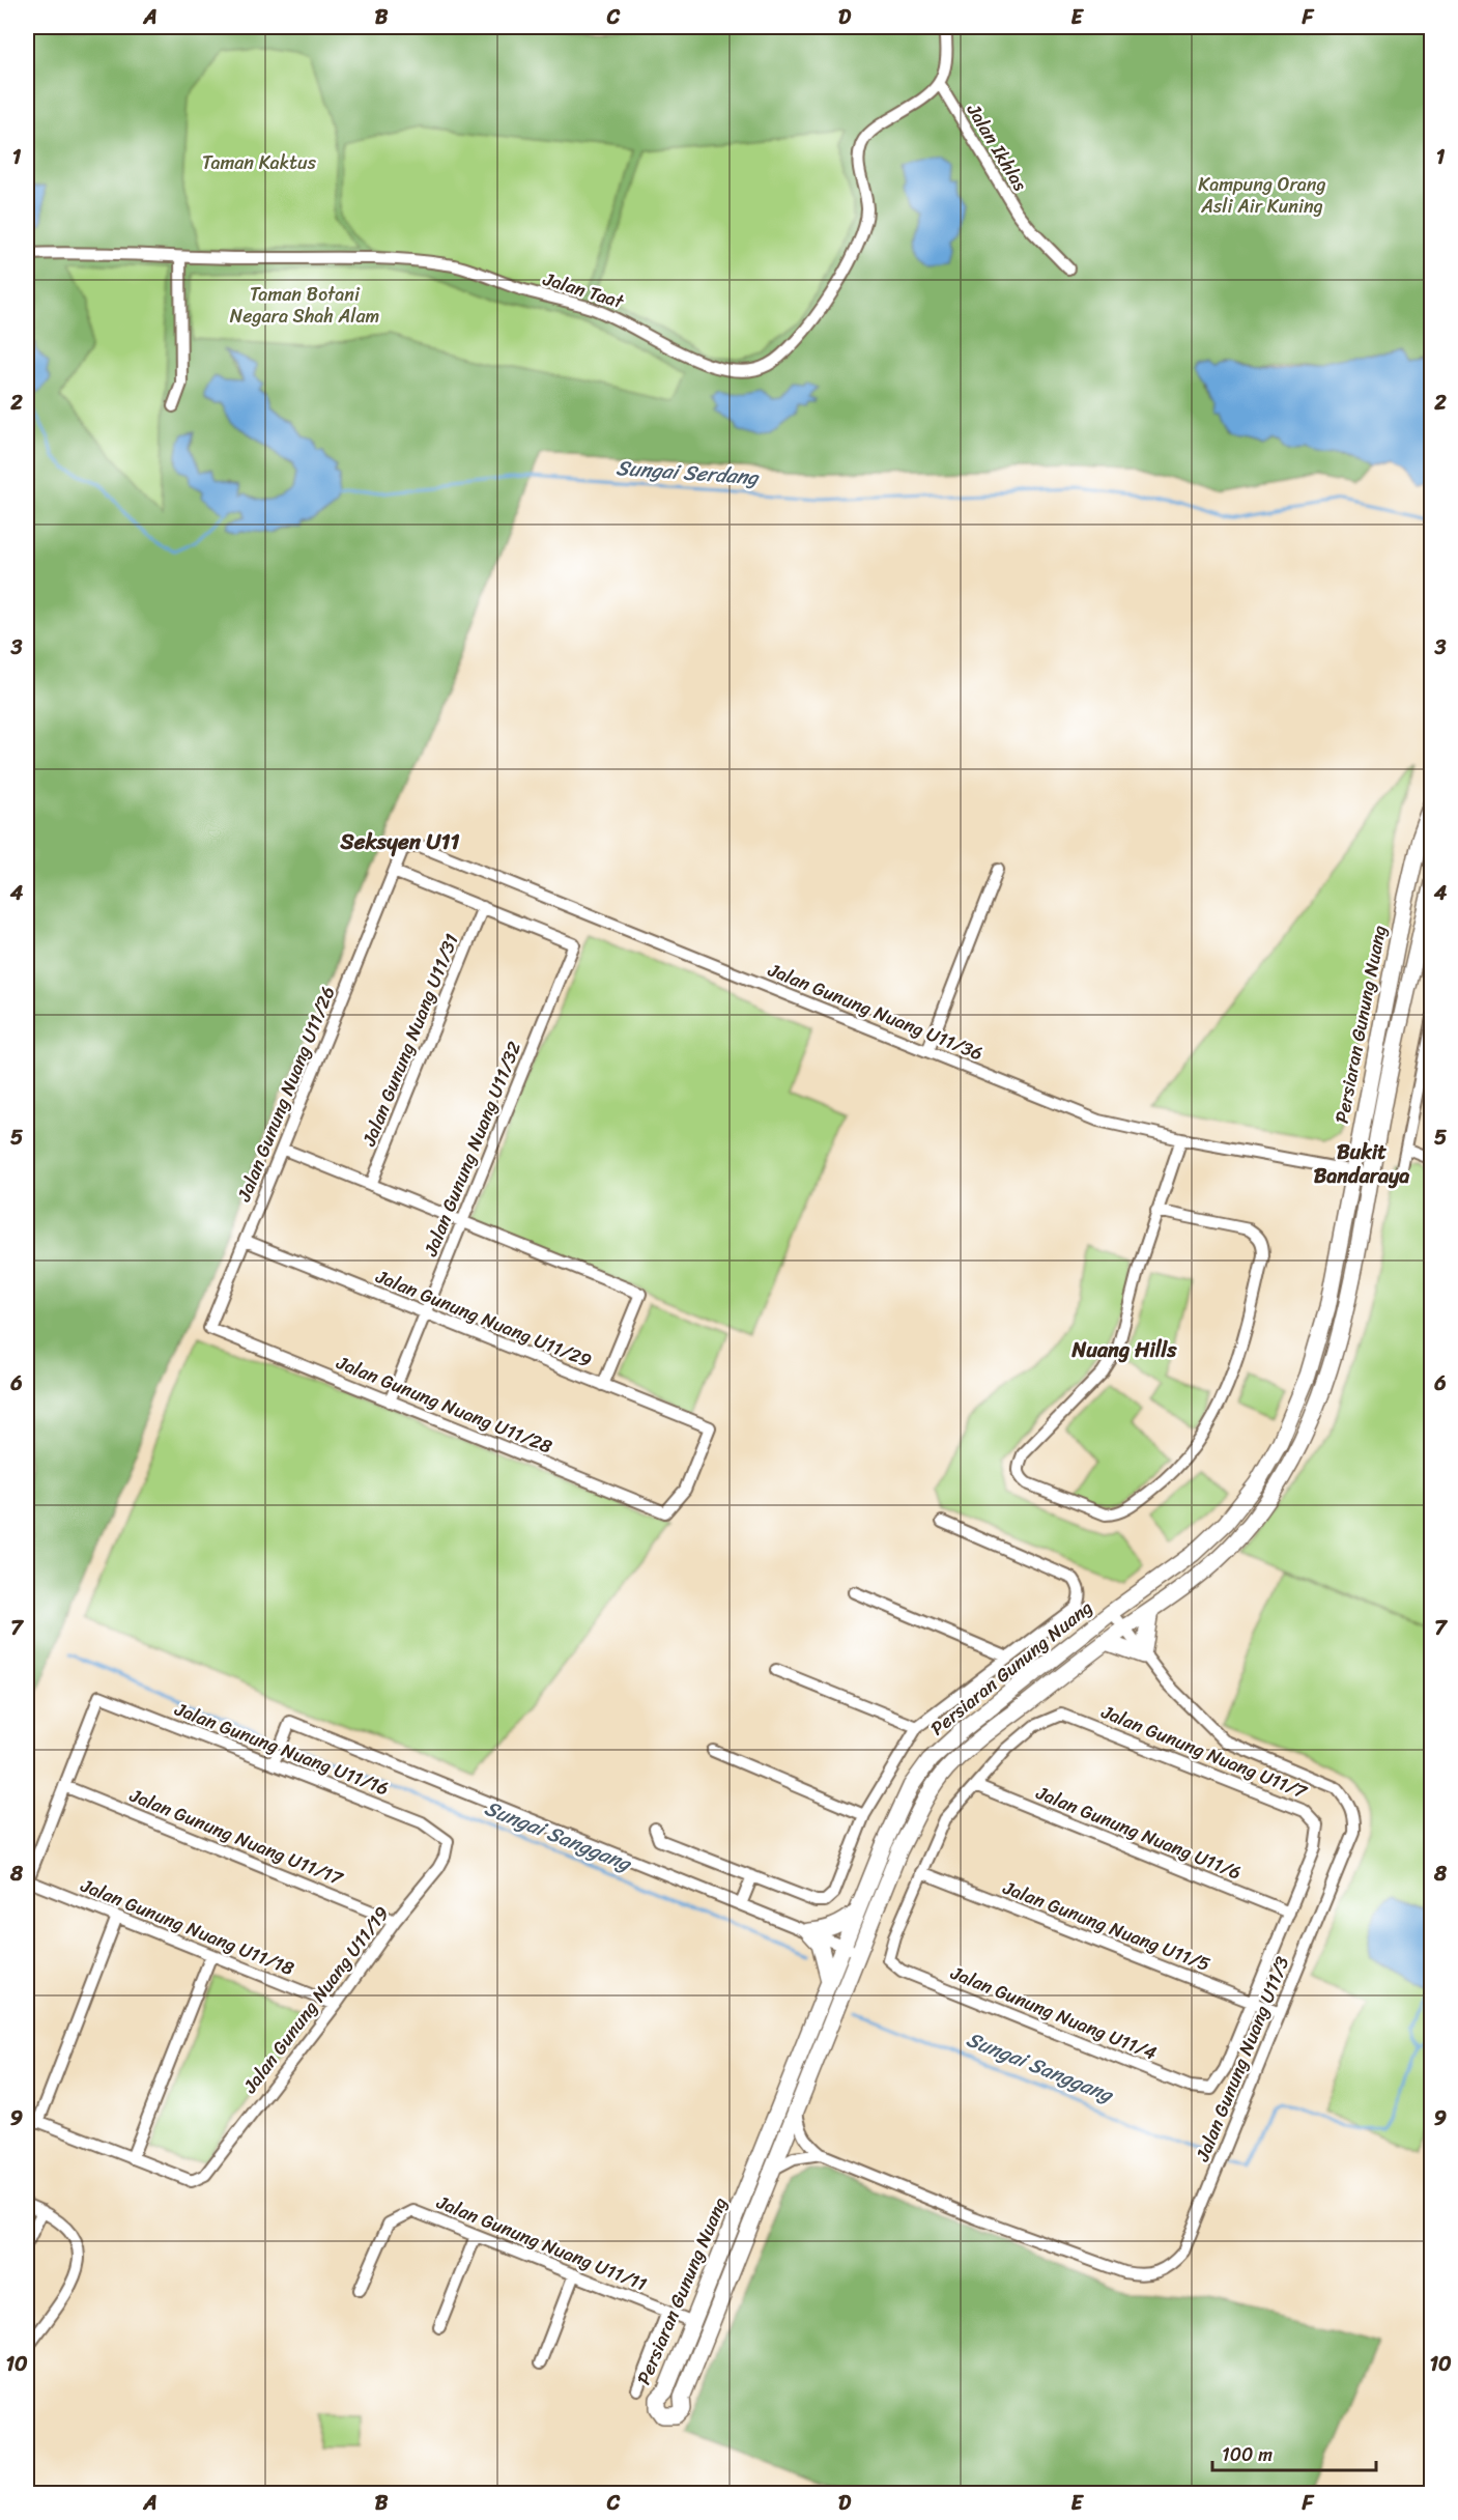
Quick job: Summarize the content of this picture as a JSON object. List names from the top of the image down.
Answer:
{
  "streets": {
    "street": [
      "Jalan Ikhlas",
      "Jalan Taat",
      "Jalan Gunung Nuang U11/36",
      "Persiaran Gunung Nuang",
      "Jalan Gunung Nuang U11/31",
      "Jalan Gunung Nuang U11/26",
      "Jalan Gunung Nuang U11/32",
      "Jalan Gunung Nuang U11/29",
      "Jalan Gunung Nuang U11/28",
      "Jalan Gunung Nuang U11/16",
      "Jalan Gunung Nuang U11/7",
      "Jalan Gunung Nuang U11/6",
      "Jalan Gunung Nuang U11/17",
      "Jalan Gunung Nuang U11/5",
      "Jalan Gunung Nuang U11/18",
      "Jalan Gunung Nuang U11/19",
      "Jalan Gunung Nuang U11/4",
      "Jalan Gunung Nuang U11/3",
      "Jalan Gunung Nuang U11/11"
    ]
  },
  "crossings": [
    ["Jalan Ikhlas", "Jalan Taat"],
    ["Jalan Gunung Nuang U11/36", "Persiaran Gunung Nuang"],
    ["Jalan Gunung Nuang U11/36", "Jalan Gunung Nuang U11/26"],
    ["Persiaran Gunung Nuang", "Jalan Gunung Nuang U11/3"],
    ["Persiaran Gunung Nuang", "Jalan Gunung Nuang U11/11"],
    ["Jalan Gunung Nuang U11/31", "Jalan Gunung Nuang U11/32"],
    ["Jalan Gunung Nuang U11/26", "Jalan Gunung Nuang U11/29"],
    ["Jalan Gunung Nuang U11/26", "Jalan Gunung Nuang U11/28"],
    ["Jalan Gunung Nuang U11/32", "Jalan Gunung Nuang U11/29"],
    ["Jalan Gunung Nuang U11/32", "Jalan Gunung Nuang U11/28"],
    ["Jalan Gunung Nuang U11/29", "Jalan Gunung Nuang U11/28"],
    ["Jalan Gunung Nuang U11/16", "Jalan Gunung Nuang U11/17"],
    ["Jalan Gunung Nuang U11/16", "Jalan Gunung Nuang U11/19"],
    ["Jalan Gunung Nuang U11/7", "Jalan Gunung Nuang U11/6"],
    ["Jalan Gunung Nuang U11/17", "Jalan Gunung Nuang U11/19"],
    ["Jalan Gunung Nuang U11/5", "Jalan Gunung Nuang U11/4"],
    ["Jalan Gunung Nuang U11/5", "Jalan Gunung Nuang U11/3"],
    ["Jalan Gunung Nuang U11/18", "Jalan Gunung Nuang U11/19"]
  ],
  "districts": ["Seksyen U11", "Bukit Bandaraya", "Nuang Hills"],
  "water": ["Sungai Serdang", "Sungai Sanggang"],
  "parks": ["Taman Kaktus", "Kampung Orang Asli Air Kuning", "Taman Botani Negara Shah Alam"],
  "scale_bar": "100 m",
  "grid": {
    "columns": [
      "A",
      "B",
      "C",
      "D",
      "E",
      "F"
    ],
    "rows": [
      "1",
      "2",
      "3",
      "4",
      "5",
      "6",
      "7",
      "8",
      "9",
      "10"
    ]
  }
}
